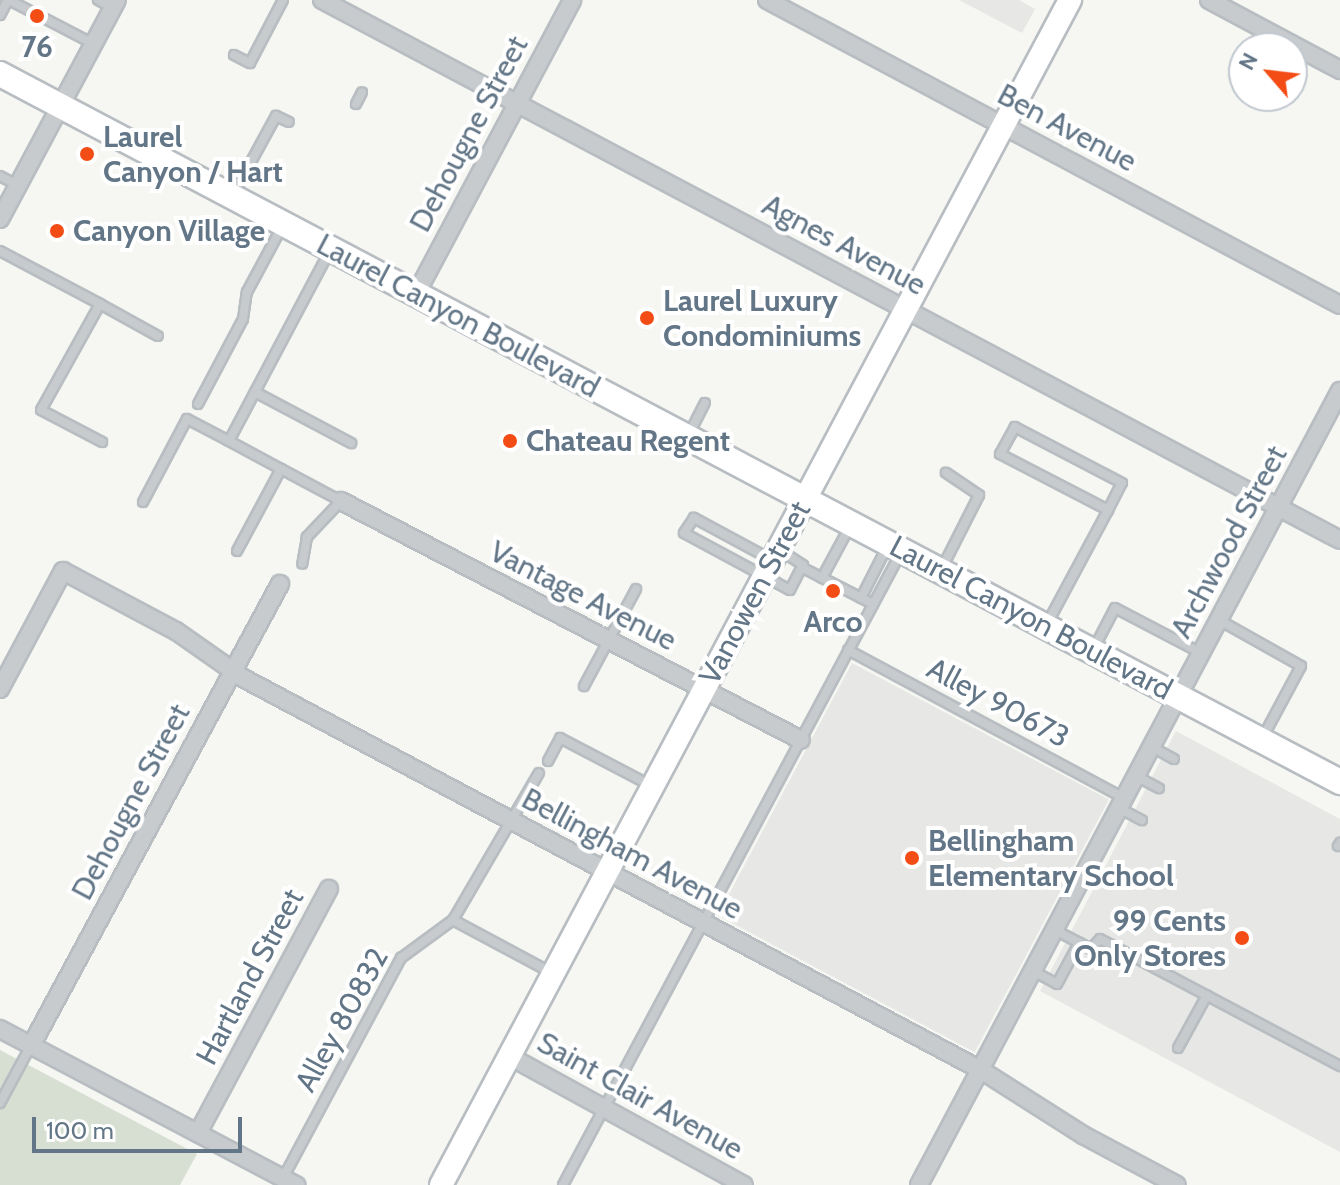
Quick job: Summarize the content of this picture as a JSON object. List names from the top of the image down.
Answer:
{
  "streets": {
    "main road": ["Laurel Canyon Boulevard", "Vanowen Street"],
    "street": [
      "Ben Avenue",
      "Dehougne Street",
      "Agnes Avenue",
      "Archwood Street",
      "Vantage Avenue",
      "Bellingham Avenue",
      "Hartland Street",
      "Saint Clair Avenue"
    ],
    "lane": ["Alley 90673", "Alley 80832"]
  },
  "crossings": [
    ["Ben Avenue", "Vanowen Street"],
    ["Dehougne Street", "Agnes Avenue"],
    ["Dehougne Street", "Laurel Canyon Boulevard"],
    ["Dehougne Street", "Bellingham Avenue"],
    ["Agnes Avenue", "Archwood Street"],
    ["Agnes Avenue", "Vanowen Street"],
    ["Laurel Canyon Boulevard", "Archwood Street"],
    ["Laurel Canyon Boulevard", "Vanowen Street"],
    ["Archwood Street", "Alley 90673"],
    ["Archwood Street", "Bellingham Avenue"],
    ["Vanowen Street", "Vantage Avenue"],
    ["Vanowen Street", "Bellingham Avenue"],
    ["Vanowen Street", "Saint Clair Avenue"],
    ["Bellingham Avenue", "Alley 80832"]
  ],
  "places": [
    "76",
    "Laurel Canyon / Hart",
    "Canyon Village",
    "Laurel Luxury Condominiums",
    "Chateau Regent",
    "Arco",
    "Bellingham Elementary School",
    "99 Cents Only Stores"
  ],
  "scale_bar": "100 m",
  "north": "top left"
}
